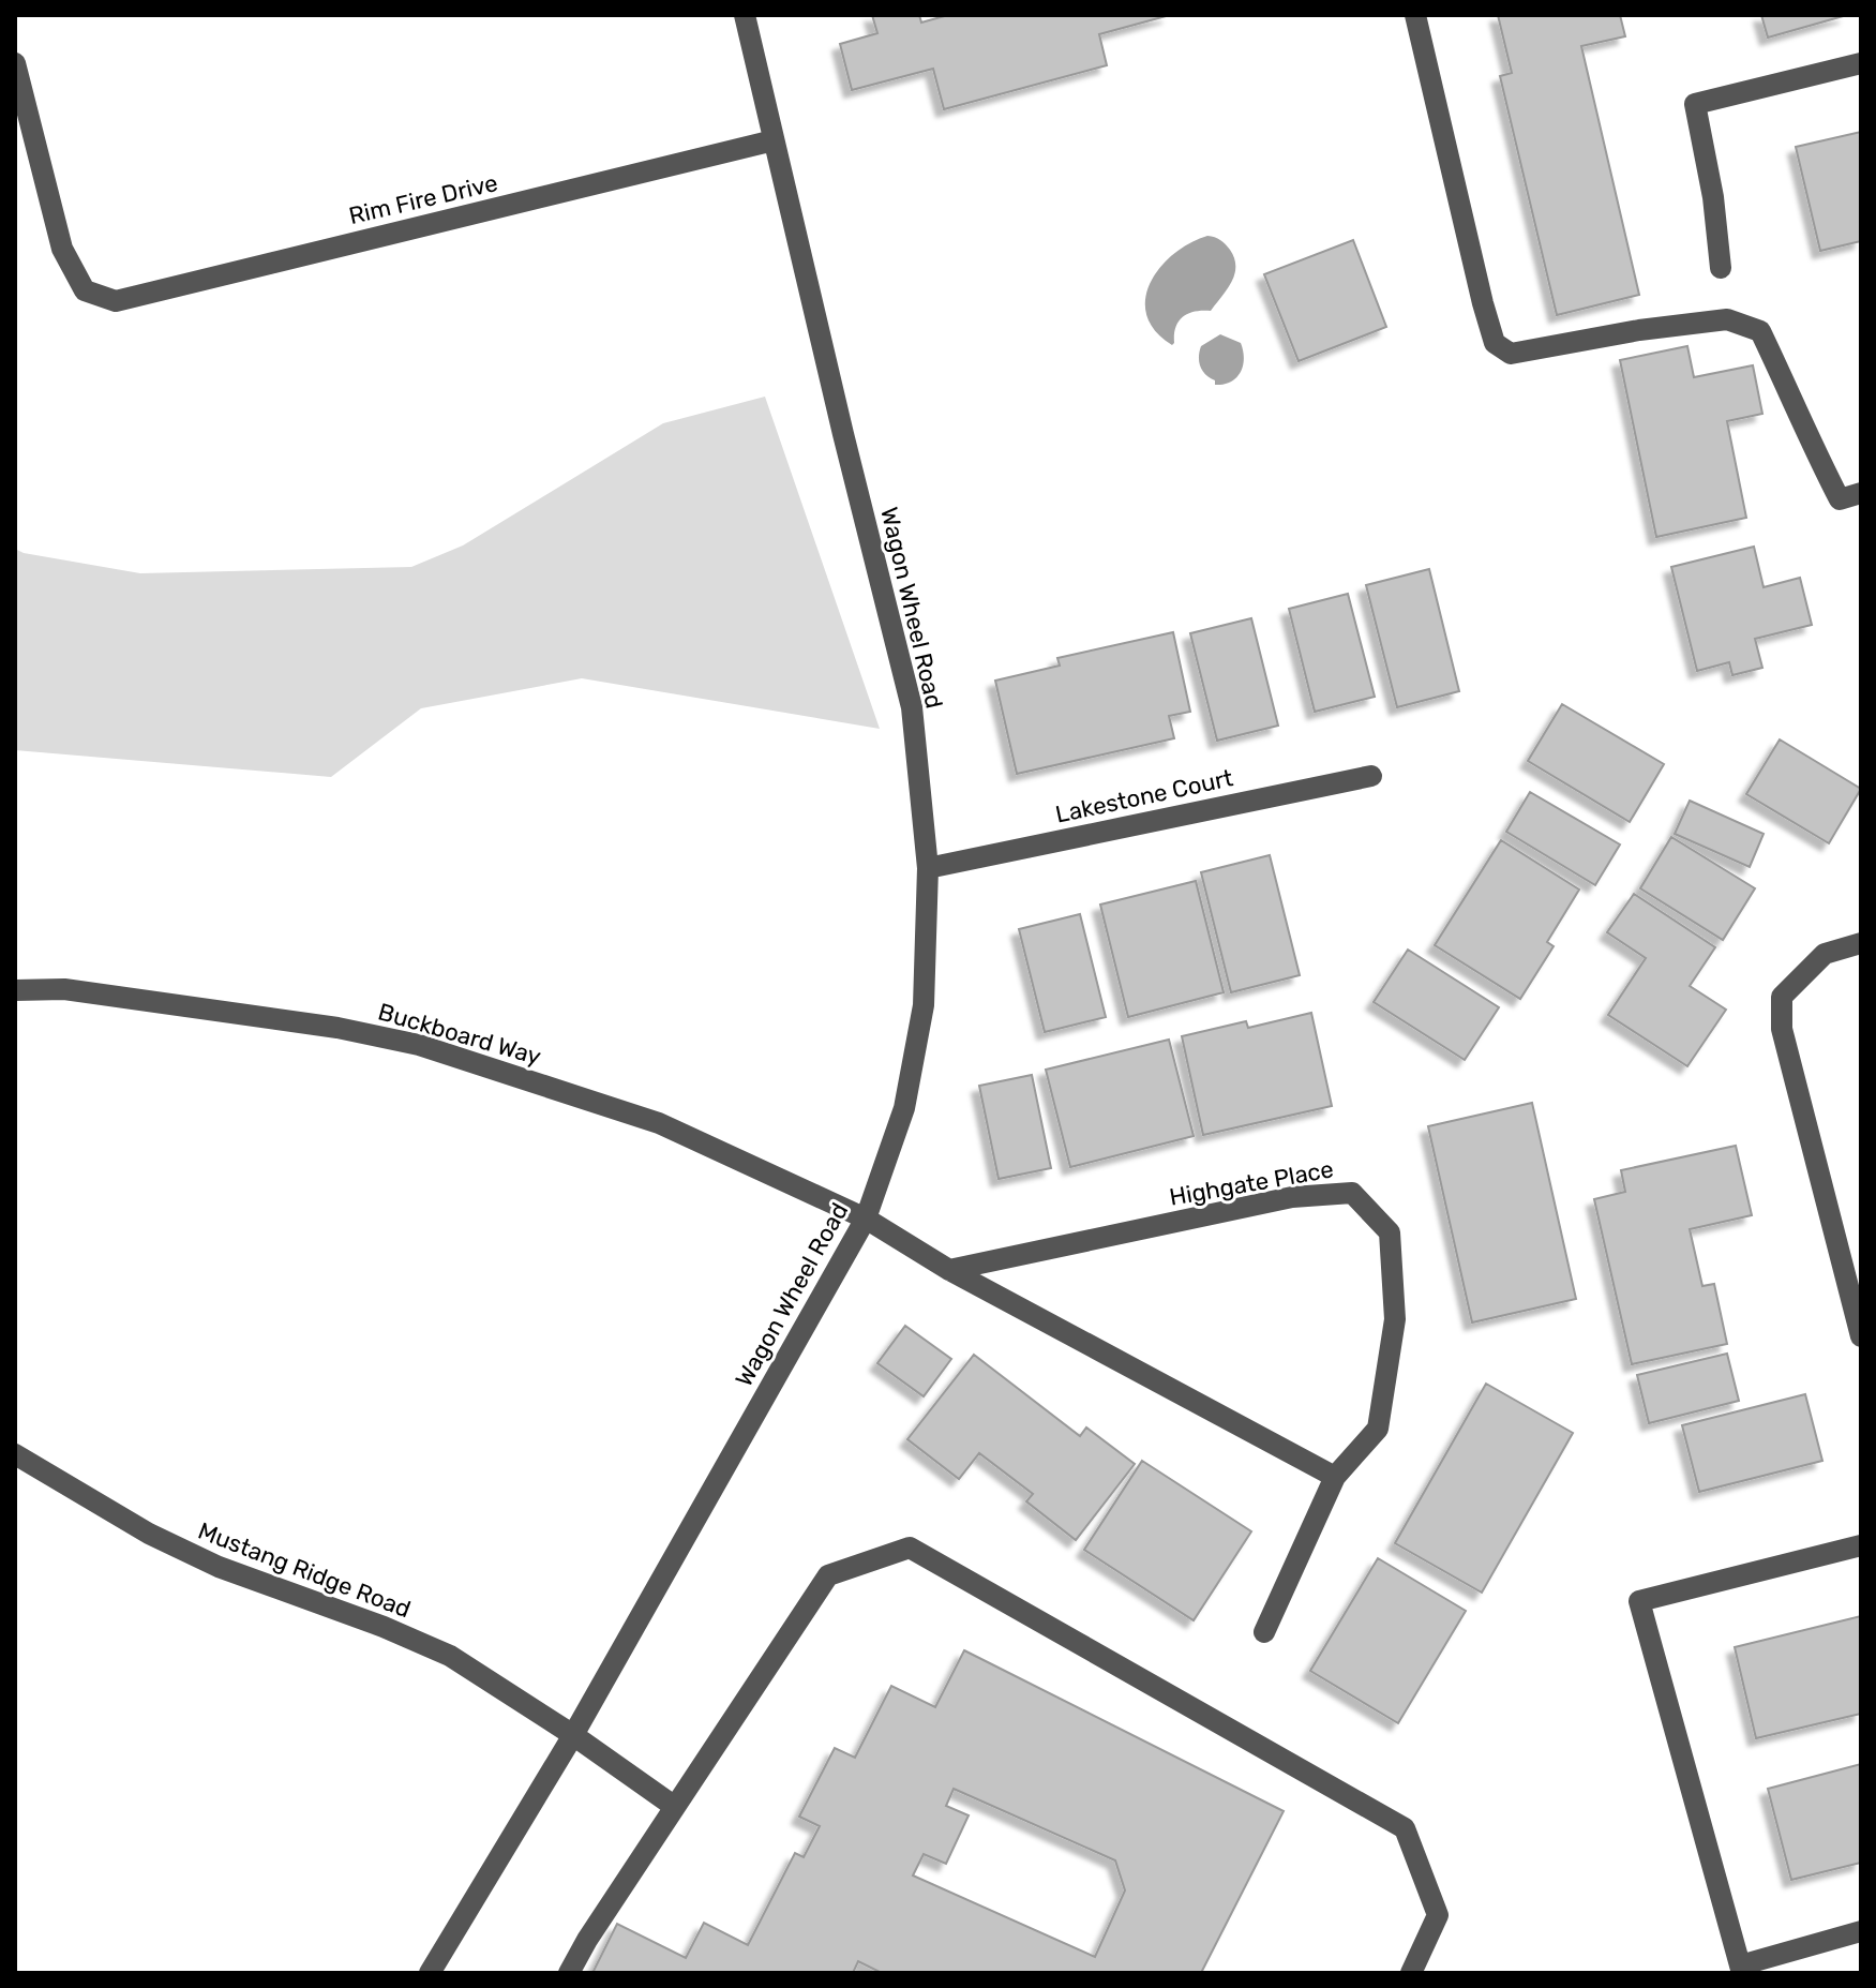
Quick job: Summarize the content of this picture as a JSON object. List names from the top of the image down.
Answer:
{
  "streets": {
    "street": [
      "Rim Fire Drive",
      "Wagon Wheel Road",
      "Lakestone Court",
      "Buckboard Way",
      "Highgate Place",
      "Mustang Ridge Road"
    ]
  },
  "crossings": [
    ["Rim Fire Drive", "Wagon Wheel Road"],
    ["Wagon Wheel Road", "Lakestone Court"],
    ["Wagon Wheel Road", "Buckboard Way"],
    ["Wagon Wheel Road", "Mustang Ridge Road"]
  ]
}
